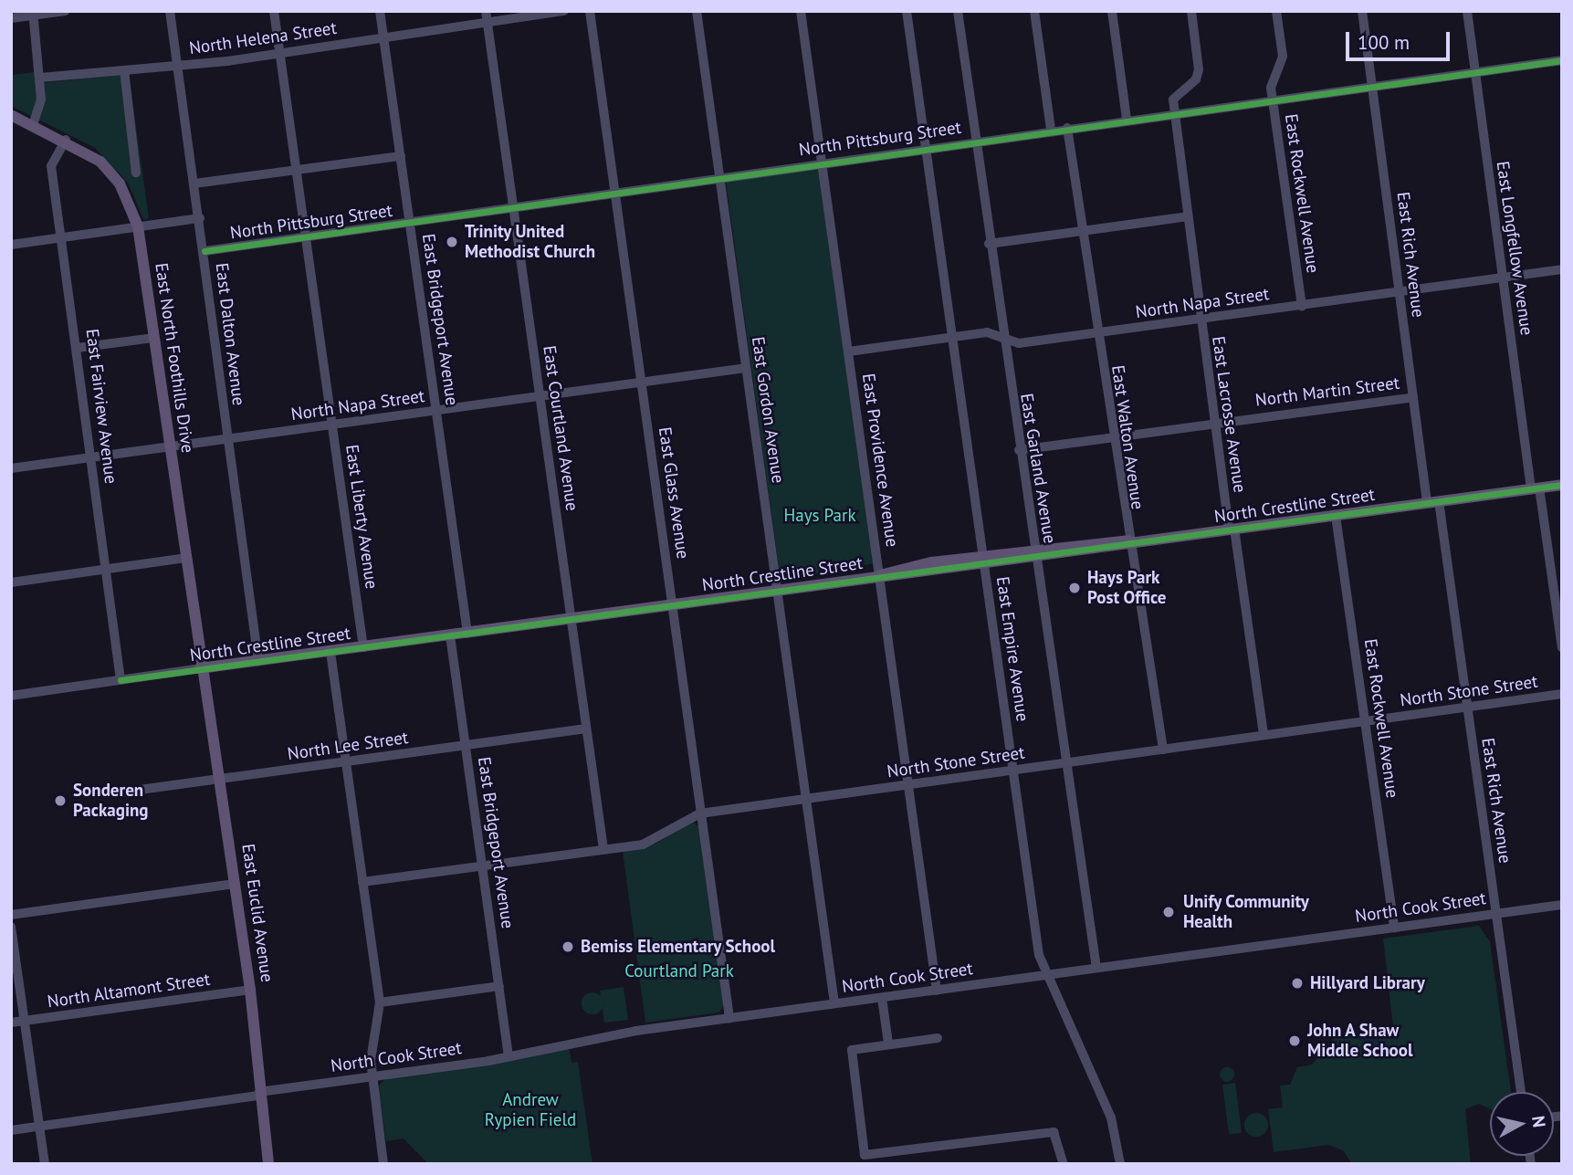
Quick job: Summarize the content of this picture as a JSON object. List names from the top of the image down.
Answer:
{
  "streets": {
    "main road": ["East North Foothills Drive", "North Crestline Street", "East Euclid Avenue"],
    "street": [
      "North Helena Street",
      "North Pittsburg Street",
      "East Rockwell Avenue",
      "East Longfellow Avenue",
      "East Rich Avenue",
      "North Napa Street",
      "East Bridgeport Avenue",
      "East Dalton Avenue",
      "North Martin Street",
      "East Fairview Avenue",
      "East Gordon Avenue",
      "East Lacrosse Avenue",
      "East Courtland Avenue",
      "East Walton Avenue",
      "East Providence Avenue",
      "East Garland Avenue",
      "East Glass Avenue",
      "East Liberty Avenue",
      "East Empire Avenue",
      "North Stone Street",
      "North Lee Street",
      "North Cook Street",
      "North Altamont Street"
    ]
  },
  "crossings": [
    ["North Helena Street", "East Bridgeport Avenue"],
    ["North Helena Street", "East Dalton Avenue"],
    ["North Helena Street", "East Courtland Avenue"],
    ["North Helena Street", "East Liberty Avenue"],
    ["North Pittsburg Street", "East Rockwell Avenue"],
    ["North Pittsburg Street", "East Longfellow Avenue"],
    ["North Pittsburg Street", "East Rich Avenue"],
    ["North Pittsburg Street", "East Bridgeport Avenue"],
    ["North Pittsburg Street", "East Dalton Avenue"],
    ["North Pittsburg Street", "East Gordon Avenue"],
    ["North Pittsburg Street", "East Lacrosse Avenue"],
    ["North Pittsburg Street", "East Courtland Avenue"],
    ["North Pittsburg Street", "East Walton Avenue"],
    ["North Pittsburg Street", "East Providence Avenue"],
    ["North Pittsburg Street", "East Garland Avenue"],
    ["North Pittsburg Street", "East Glass Avenue"],
    ["North Pittsburg Street", "East Liberty Avenue"],
    ["North Pittsburg Street", "East Empire Avenue"],
    ["East Rockwell Avenue", "North Napa Street"],
    ["East Rockwell Avenue", "North Crestline Street"],
    ["East Rockwell Avenue", "North Stone Street"],
    ["East Rockwell Avenue", "North Cook Street"],
    ["East Longfellow Avenue", "North Napa Street"],
    ["East Longfellow Avenue", "North Crestline Street"],
    ["East Rich Avenue", "North Napa Street"],
    ["East Rich Avenue", "North Martin Street"],
    ["East Rich Avenue", "North Crestline Street"],
    ["East Rich Avenue", "North Stone Street"],
    ["East Rich Avenue", "North Cook Street"],
    ["North Napa Street", "East Bridgeport Avenue"],
    ["North Napa Street", "East Dalton Avenue"],
    ["North Napa Street", "East North Foothills Drive"],
    ["North Napa Street", "East Fairview Avenue"],
    ["North Napa Street", "East Gordon Avenue"],
    ["North Napa Street", "East Lacrosse Avenue"],
    ["North Napa Street", "East Courtland Avenue"],
    ["North Napa Street", "East Walton Avenue"],
    ["North Napa Street", "East Providence Avenue"],
    ["North Napa Street", "East Garland Avenue"],
    ["North Napa Street", "East Glass Avenue"],
    ["North Napa Street", "East Liberty Avenue"],
    ["North Napa Street", "East Empire Avenue"],
    ["East Bridgeport Avenue", "North Crestline Street"],
    ["East Bridgeport Avenue", "North Stone Street"],
    ["East Bridgeport Avenue", "North Lee Street"],
    ["East Bridgeport Avenue", "North Cook Street"],
    ["East Dalton Avenue", "North Crestline Street"],
    ["East North Foothills Drive", "East Fairview Avenue"],
    ["East North Foothills Drive", "North Crestline Street"],
    ["East North Foothills Drive", "East Euclid Avenue"],
    ["North Martin Street", "East Lacrosse Avenue"],
    ["North Martin Street", "East Walton Avenue"],
    ["North Martin Street", "East Garland Avenue"],
    ["East Fairview Avenue", "North Crestline Street"],
    ["East Gordon Avenue", "North Crestline Street"],
    ["East Gordon Avenue", "North Stone Street"],
    ["East Gordon Avenue", "North Cook Street"],
    ["East Lacrosse Avenue", "North Crestline Street"],
    ["East Lacrosse Avenue", "North Stone Street"],
    ["East Courtland Avenue", "North Crestline Street"],
    ["East Courtland Avenue", "North Stone Street"],
    ["East Courtland Avenue", "North Lee Street"],
    ["East Walton Avenue", "North Crestline Street"],
    ["East Walton Avenue", "North Stone Street"],
    ["East Providence Avenue", "North Crestline Street"],
    ["East Providence Avenue", "North Stone Street"],
    ["East Providence Avenue", "North Cook Street"],
    ["East Garland Avenue", "North Crestline Street"],
    ["East Garland Avenue", "North Stone Street"],
    ["East Garland Avenue", "North Cook Street"],
    ["East Glass Avenue", "North Crestline Street"],
    ["East Glass Avenue", "North Stone Street"],
    ["East Glass Avenue", "North Cook Street"],
    ["North Crestline Street", "East Liberty Avenue"],
    ["North Crestline Street", "East Empire Avenue"],
    ["North Crestline Street", "East Euclid Avenue"],
    ["East Empire Avenue", "North Stone Street"],
    ["East Empire Avenue", "North Cook Street"],
    ["North Lee Street", "East Euclid Avenue"],
    ["North Cook Street", "East Euclid Avenue"],
    ["East Euclid Avenue", "North Altamont Street"]
  ],
  "parks": ["Hays Park", "Courtland Park", "Andrew Rypien Field"],
  "places": [
    "Trinity United Methodist Church",
    "Hays Park Post Office",
    "Sonderen Packaging",
    "Unify Community Health",
    "Bemiss Elementary School",
    "Hillyard Library",
    "John A Shaw Middle School"
  ],
  "scale_bar": "100 m",
  "north": "right"
}
